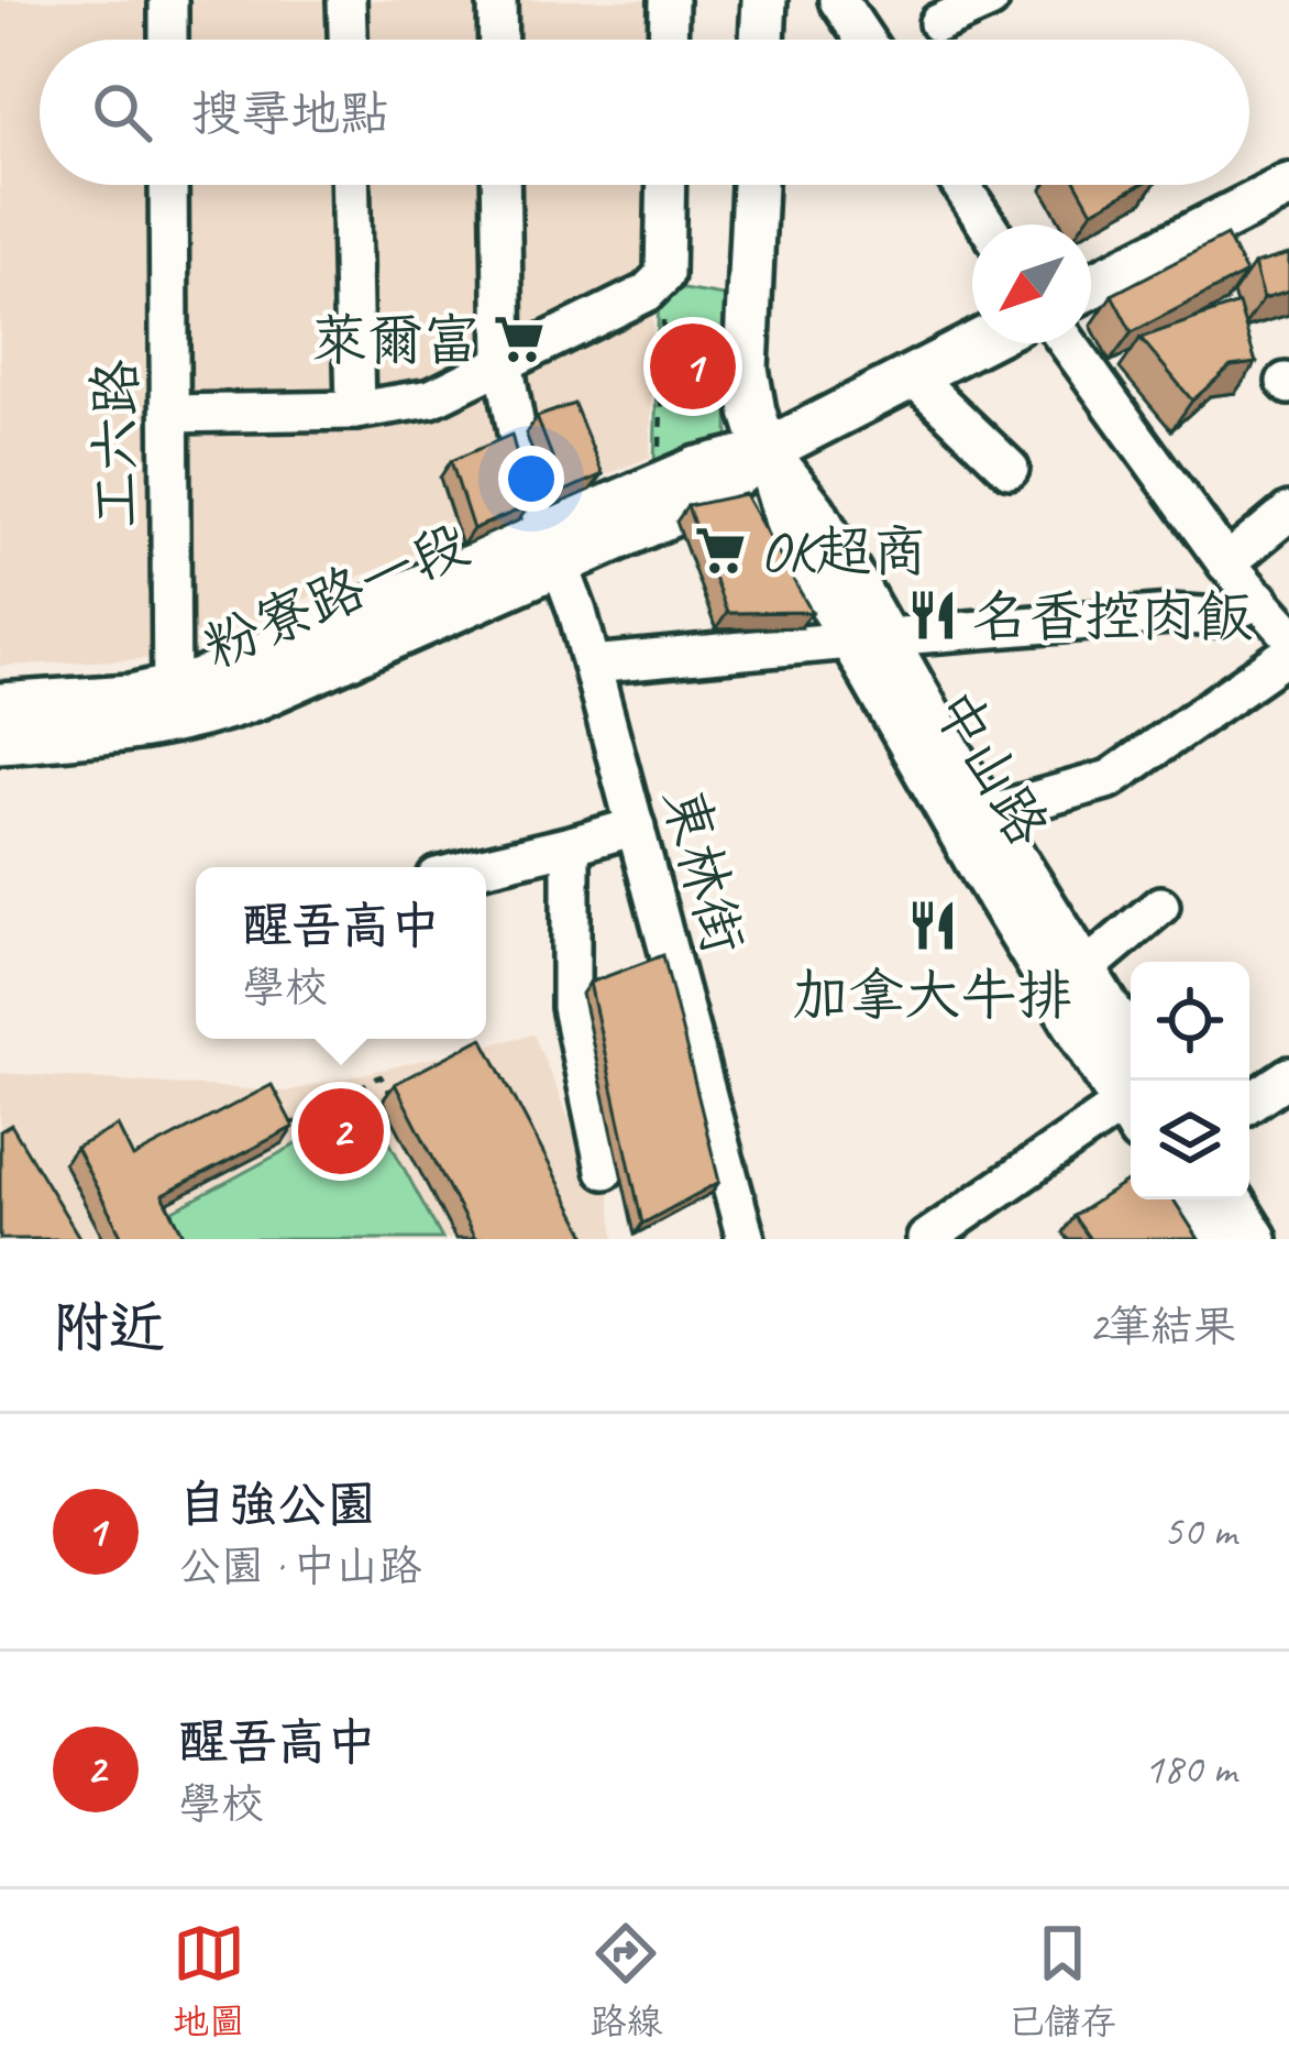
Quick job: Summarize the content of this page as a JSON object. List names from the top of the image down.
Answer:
{
  "streets": {
    "main road": ["粉寮路一段", "中山路"],
    "street": ["工六路", "東林街"]
  },
  "crossings": [
    ["工六路", "粉寮路一段"],
    ["粉寮路一段", "中山路"],
    ["粉寮路一段", "東林街"]
  ],
  "places": {
    "supermarket": ["萊爾富", "OK超商"],
    "restaurant": ["名香控肉飯", "加拿大牛排"]
  },
  "north": "bottom left",
  "page": {
    "search": "搜尋地點",
    "pins": ["1", "2"],
    "popup": ["醒吾高中", "學校"],
    "heading": ["附近", "2筆結果"],
    "list": [
      {
        "mark": "1",
        "name": "自強公園",
        "note": "公園 · 中山路",
        "value": "50 m"
      },
      {
        "mark": "2",
        "name": "醒吾高中",
        "note": "學校",
        "value": "180 m"
      }
    ],
    "nav": ["地圖", "路線", "已儲存"]
  }
}
